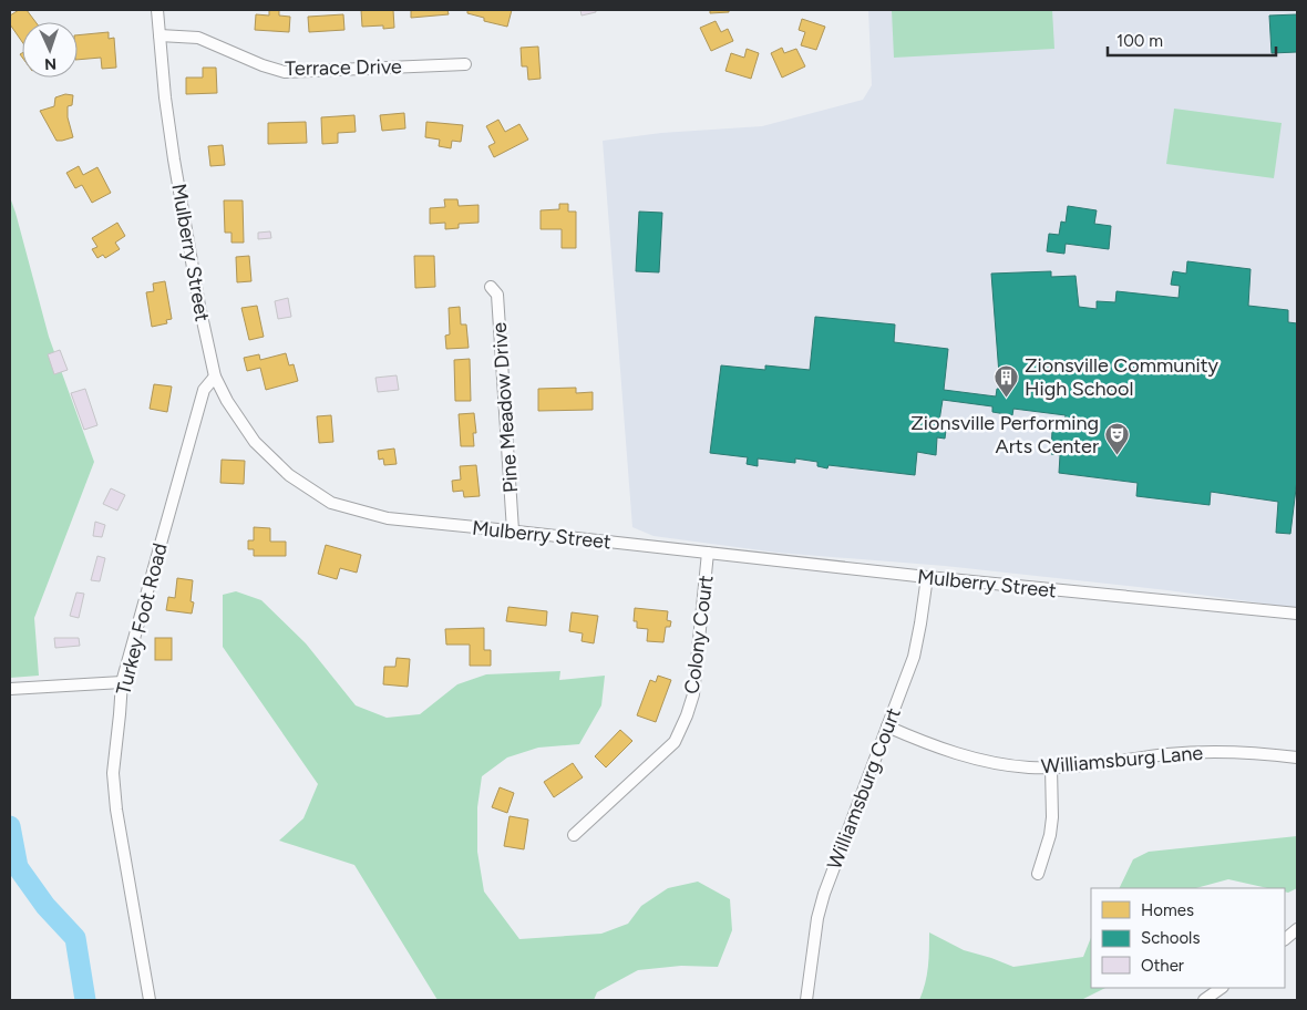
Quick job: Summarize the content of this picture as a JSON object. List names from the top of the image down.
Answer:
{
  "streets": {
    "street": [
      "Terrace Drive",
      "Mulberry Street",
      "Pine Meadow Drive",
      "Turkey Foot Road",
      "Colony Court",
      "Williamsburg Lane",
      "Williamsburg Court"
    ]
  },
  "crossings": [
    ["Terrace Drive", "Mulberry Street"],
    ["Mulberry Street", "Pine Meadow Drive"],
    ["Mulberry Street", "Turkey Foot Road"],
    ["Mulberry Street", "Colony Court"],
    ["Mulberry Street", "Williamsburg Court"],
    ["Williamsburg Lane", "Williamsburg Court"]
  ],
  "places": {
    "building": ["Zionsville Community High School"],
    "theatre": ["Zionsville Performing Arts Center"]
  },
  "legend": ["Homes", "Schools", "Other"],
  "scale_bar": "100 m",
  "north": "bottom"
}
